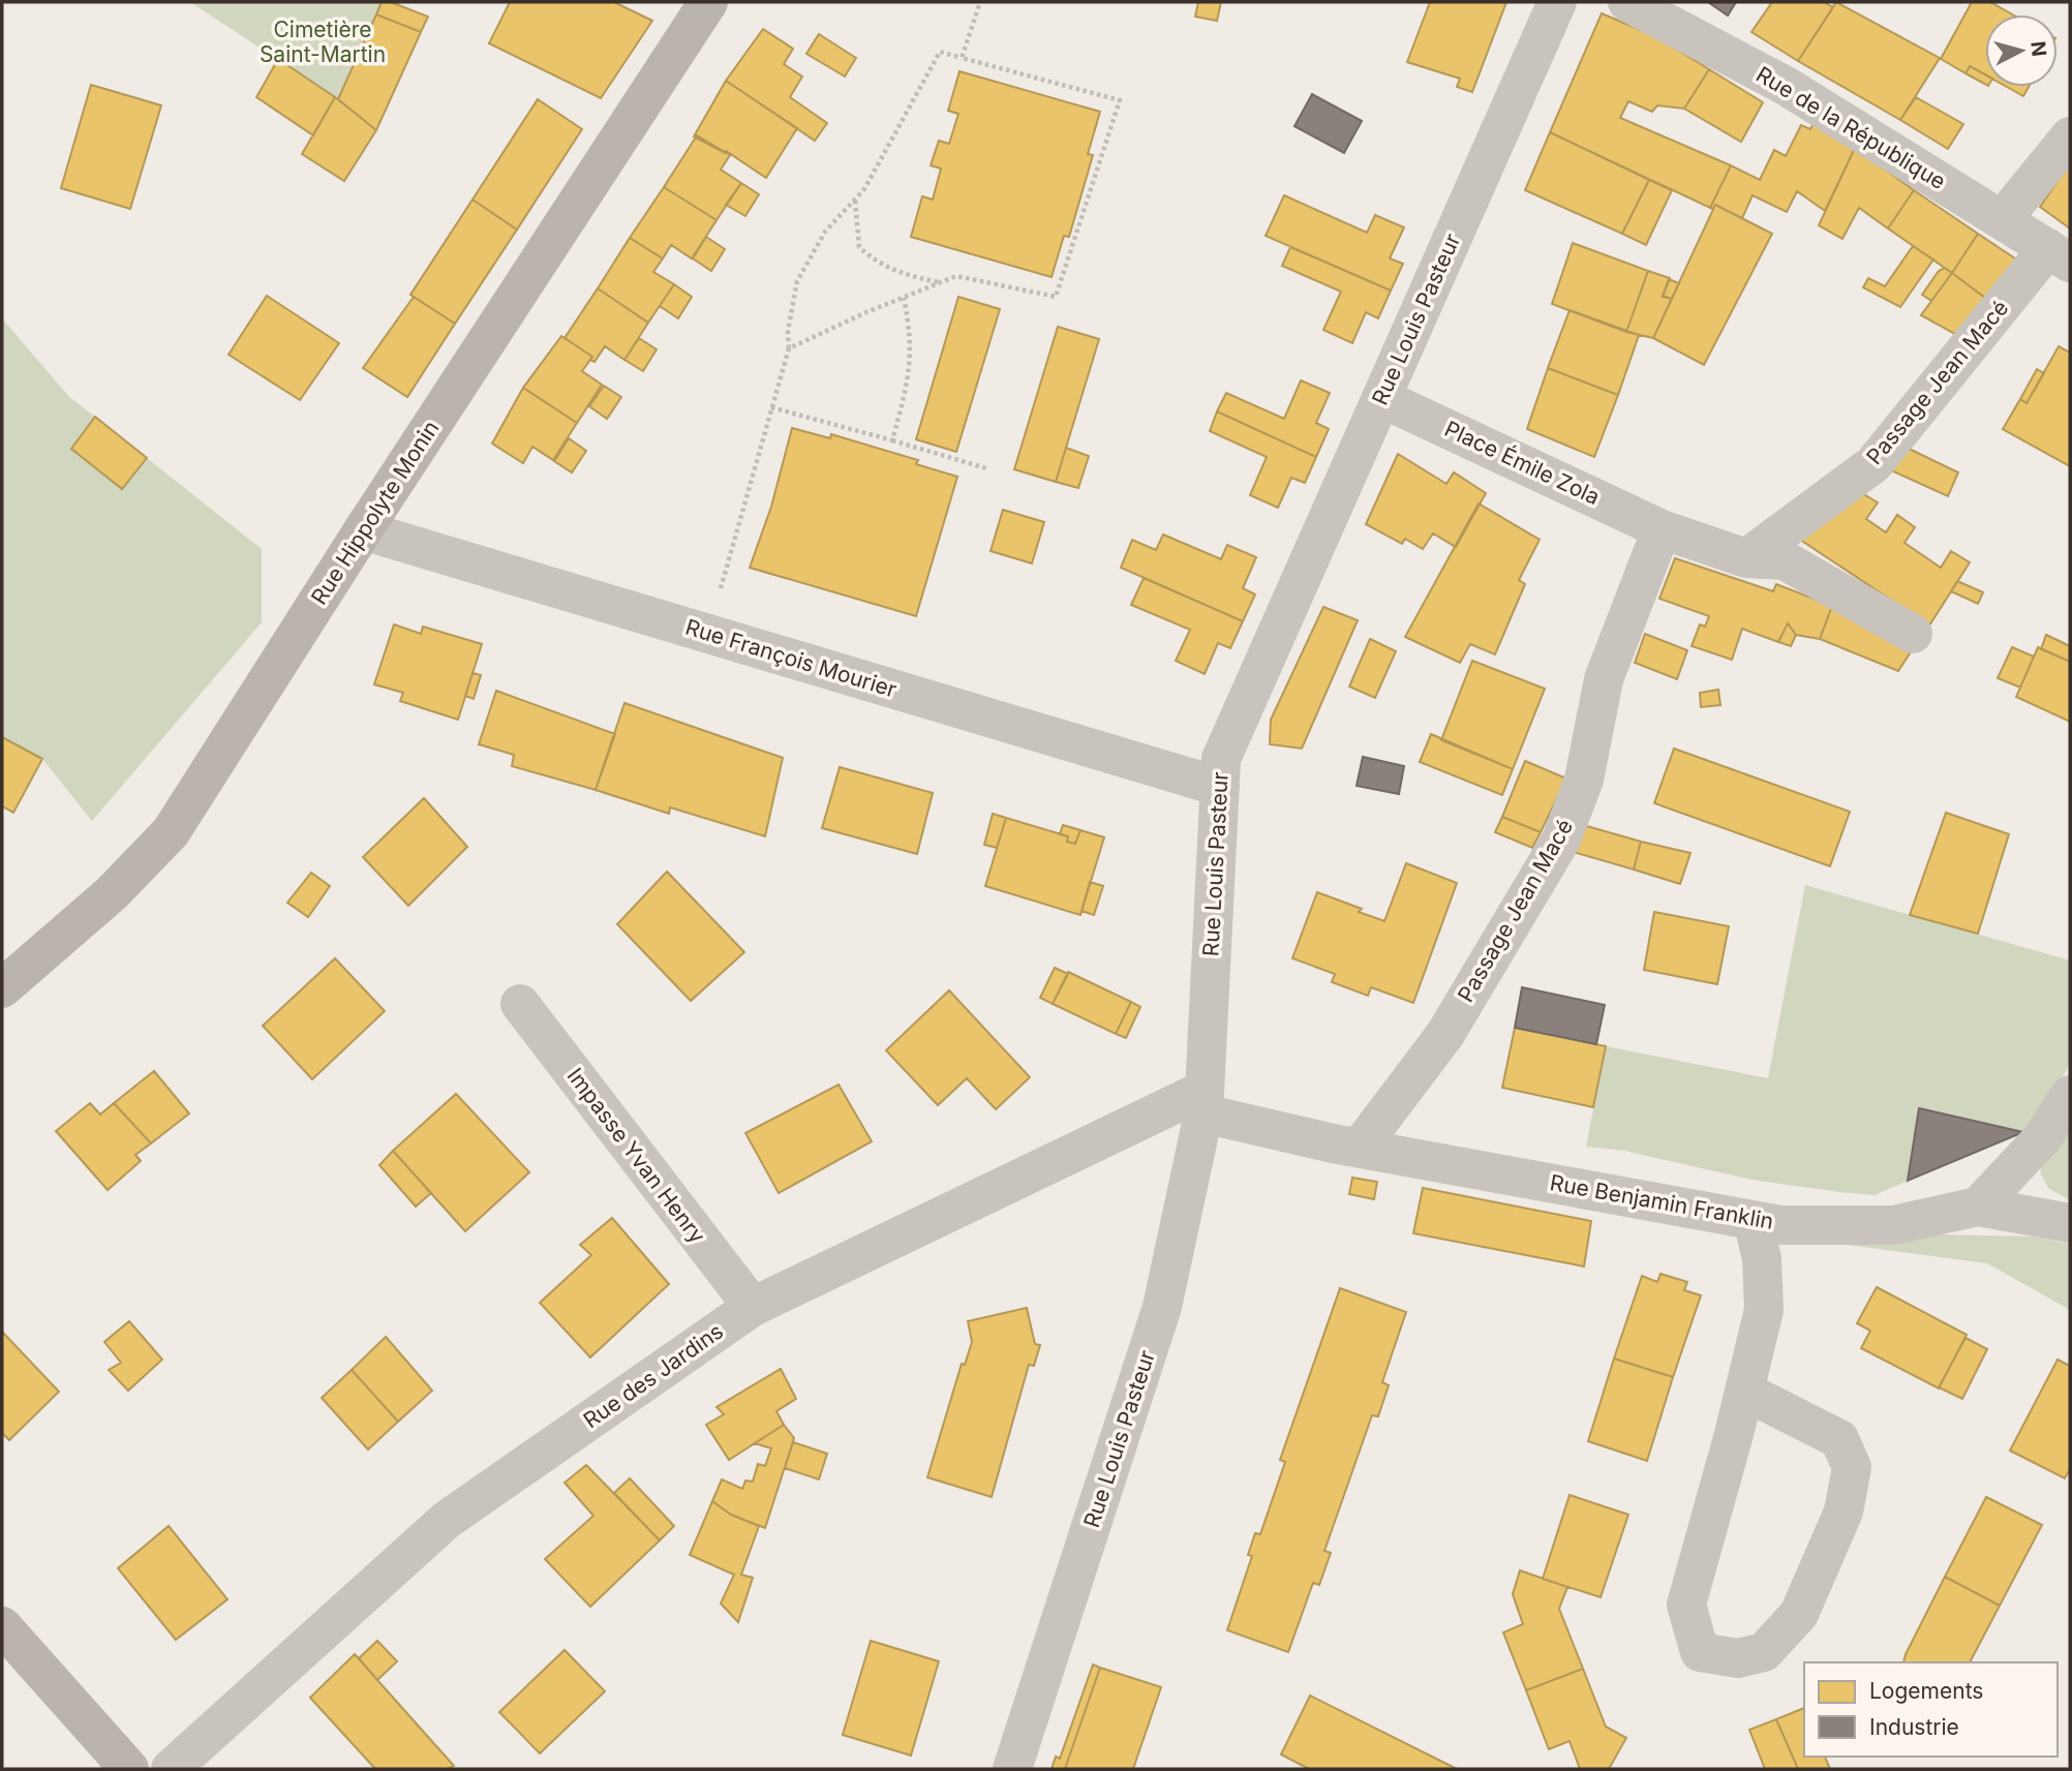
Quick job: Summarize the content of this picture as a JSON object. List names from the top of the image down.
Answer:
{
  "streets": {
    "street": [
      "Rue de la République",
      "Rue Louis Pasteur",
      "Passage Jean Macé",
      "Place Émile Zola",
      "Rue Hippolyte Monin",
      "Rue François Mourier",
      "Impasse Yvan Henry",
      "Rue Benjamin Franklin",
      "Rue des Jardins"
    ]
  },
  "crossings": [
    ["Rue de la République", "Passage Jean Macé"],
    ["Rue Louis Pasteur", "Place Émile Zola"],
    ["Rue Louis Pasteur", "Rue François Mourier"],
    ["Rue Louis Pasteur", "Rue Benjamin Franklin"],
    ["Rue Louis Pasteur", "Rue des Jardins"],
    ["Passage Jean Macé", "Place Émile Zola"],
    ["Passage Jean Macé", "Rue Benjamin Franklin"],
    ["Rue Hippolyte Monin", "Rue François Mourier"],
    ["Impasse Yvan Henry", "Rue des Jardins"],
    ["Rue Benjamin Franklin", "Rue des Jardins"]
  ],
  "parks": ["Cimetière Saint-Martin"],
  "legend": ["Logements", "Industrie"],
  "north": "right"
}
